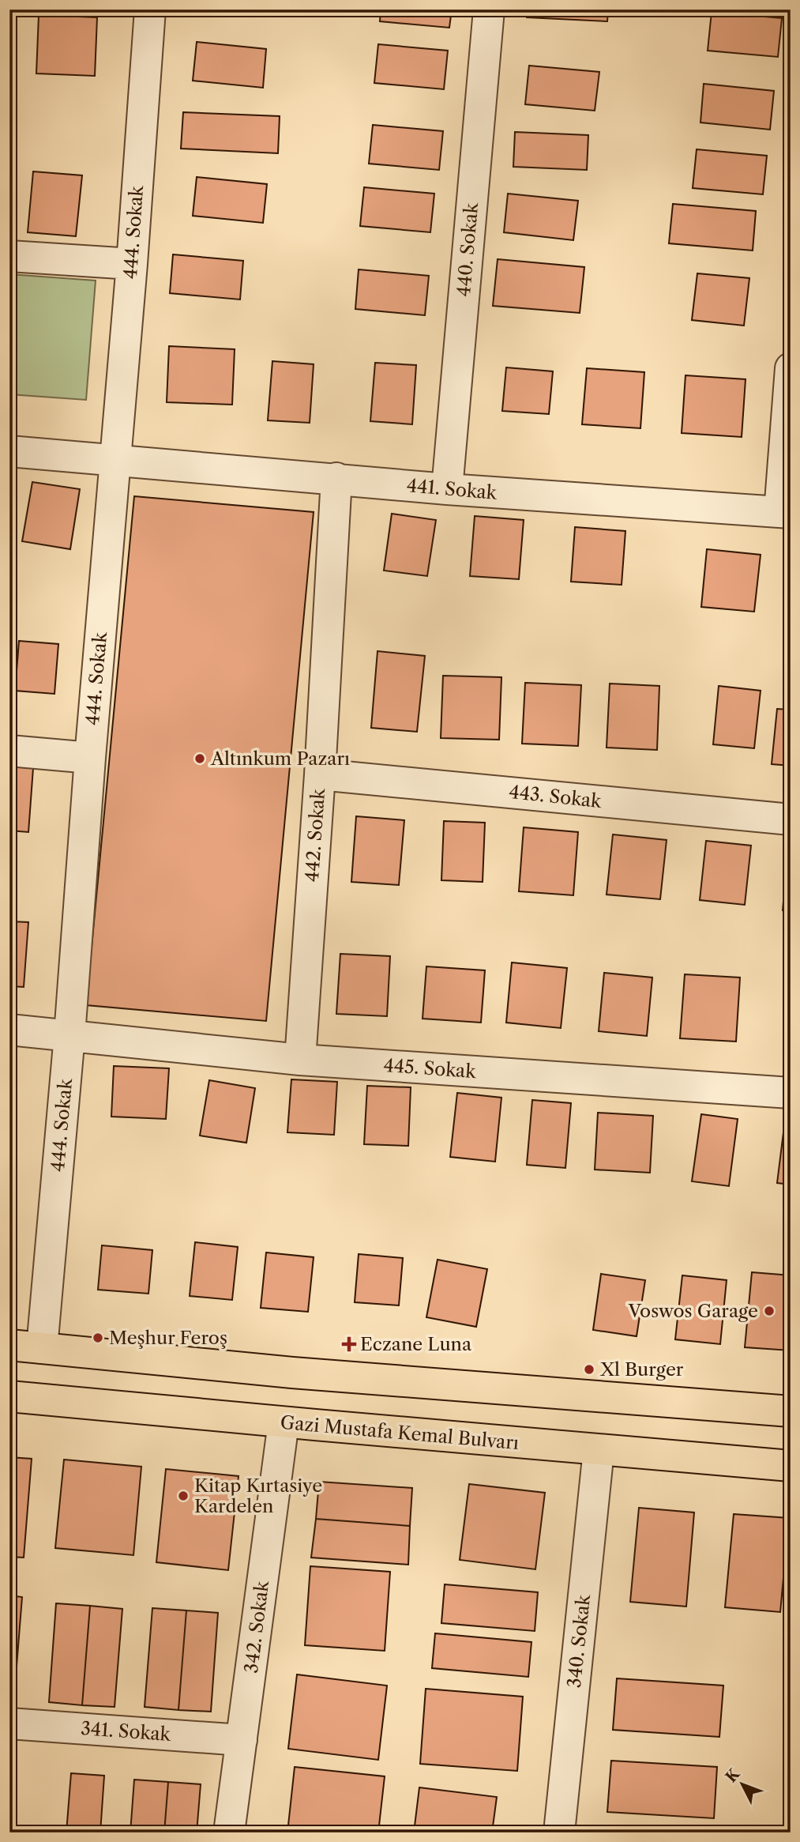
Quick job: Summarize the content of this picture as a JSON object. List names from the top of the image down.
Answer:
{
  "streets": {
    "main road": ["Gazi Mustafa Kemal Bulvarı"],
    "street": [
      "444. Sokak",
      "440. Sokak",
      "441. Sokak",
      "443. Sokak",
      "442. Sokak",
      "445. Sokak",
      "342. Sokak",
      "340. Sokak",
      "341. Sokak"
    ]
  },
  "crossings": [
    ["444. Sokak", "441. Sokak"],
    ["444. Sokak", "445. Sokak"],
    ["440. Sokak", "441. Sokak"],
    ["441. Sokak", "442. Sokak"],
    ["443. Sokak", "442. Sokak"],
    ["442. Sokak", "445. Sokak"],
    ["Gazi Mustafa Kemal Bulvarı", "342. Sokak"],
    ["Gazi Mustafa Kemal Bulvarı", "340. Sokak"],
    ["342. Sokak", "341. Sokak"]
  ],
  "places": {
    "other": [
      "Altınkum Pazarı",
      "Voswos Garage",
      "Meşhur Feroş",
      "Xl Burger",
      "Kitap Kırtasiye Kardelen"
    ],
    "health": ["Eczane Luna"]
  },
  "north": "top left"
}
